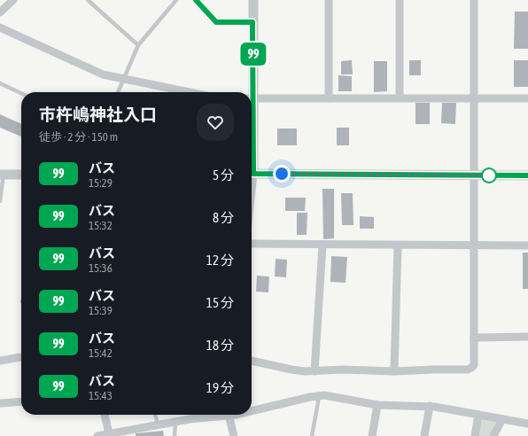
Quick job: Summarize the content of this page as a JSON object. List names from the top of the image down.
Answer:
{
  "lines": ["bus line 99"],
  "page": {
    "on_map": "99",
    "heading": ["市杵嶋神社入口", "徒歩 · 2 分 · 150 m"],
    "list": [
      {
        "mark": "99",
        "name": "バス",
        "note": "15:29",
        "value": "5 分"
      },
      {
        "mark": "99",
        "name": "バス",
        "note": "15:32",
        "value": "8 分"
      },
      {
        "mark": "99",
        "name": "バス",
        "note": "15:36",
        "value": "12 分"
      },
      {
        "mark": "99",
        "name": "バス",
        "note": "15:39",
        "value": "15 分"
      },
      {
        "mark": "99",
        "name": "バス",
        "note": "15:42",
        "value": "18 分"
      },
      {
        "mark": "99",
        "name": "バス",
        "note": "15:43",
        "value": "19 分"
      }
    ]
  }
}
